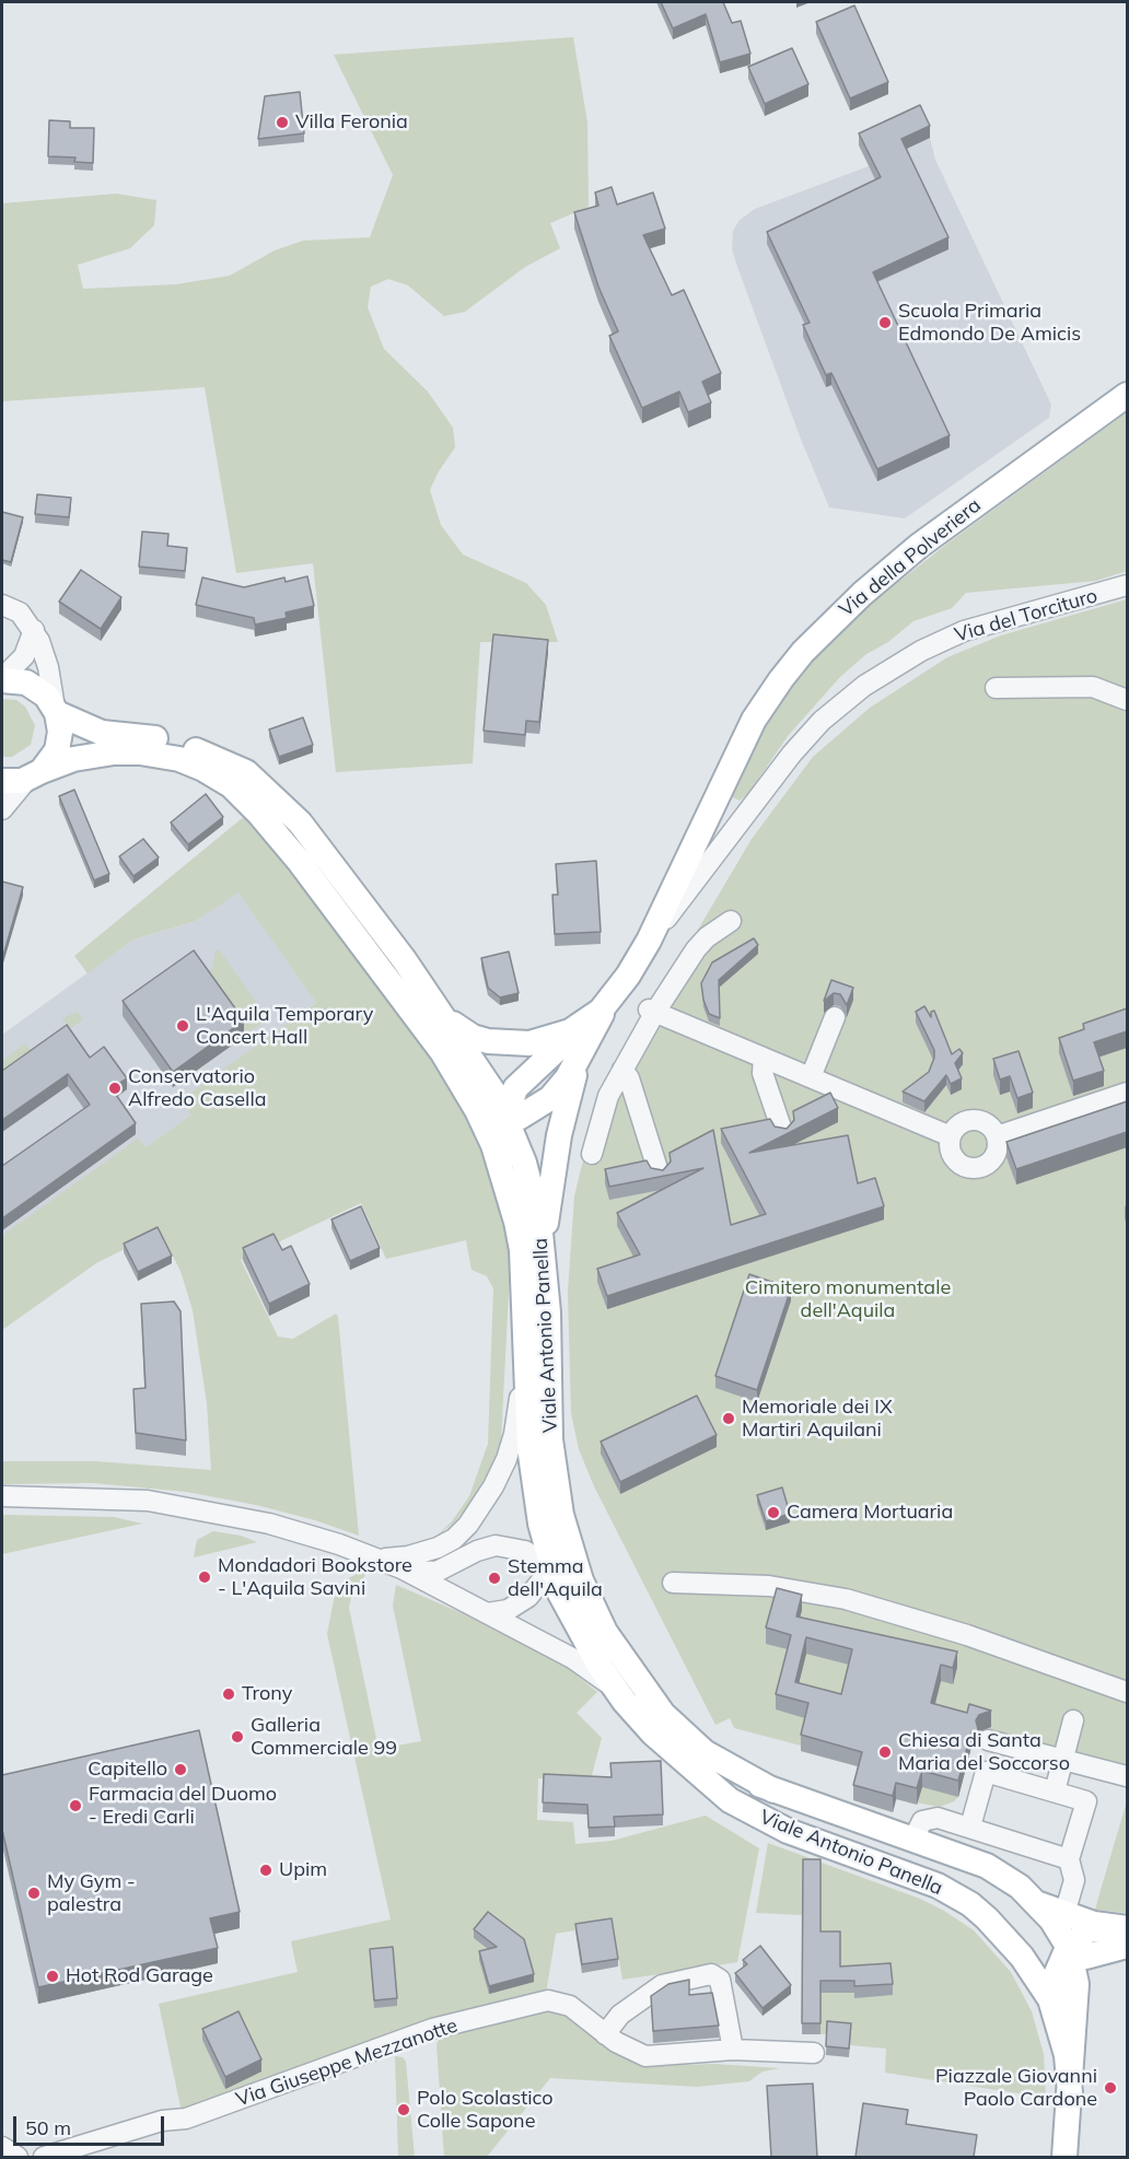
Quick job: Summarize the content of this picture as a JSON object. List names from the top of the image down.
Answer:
{
  "streets": {
    "main road": ["Via della Polveriera", "Viale Antonio Panella"],
    "street": ["Via del Torcituro", "Via Giuseppe Mezzanotte"]
  },
  "crossings": [
    ["Via della Polveriera", "Via del Torcituro"],
    ["Via della Polveriera", "Viale Antonio Panella"]
  ],
  "parks": ["Cimitero monumentale dell'Aquila"],
  "places": [
    "Villa Feronia",
    "Scuola Primaria Edmondo De Amicis",
    "L'Aquila Temporary Concert Hall",
    "Conservatorio Alfredo Casella",
    "Memoriale dei IX Martiri Aquilani",
    "Camera Mortuaria",
    "Mondadori Bookstore - L'Aquila Savini",
    "Stemma dell'Aquila",
    "Trony",
    "Galleria Commerciale 99",
    "Chiesa di Santa Maria del Soccorso",
    "Capitello",
    "Farmacia del Duomo - Eredi Carli",
    "Upim",
    "My Gym - palestra",
    "Hot Rod Garage",
    "Piazzale Giovanni Paolo Cardone",
    "Polo Scolastico Colle Sapone"
  ],
  "scale_bar": "50 m"
}
